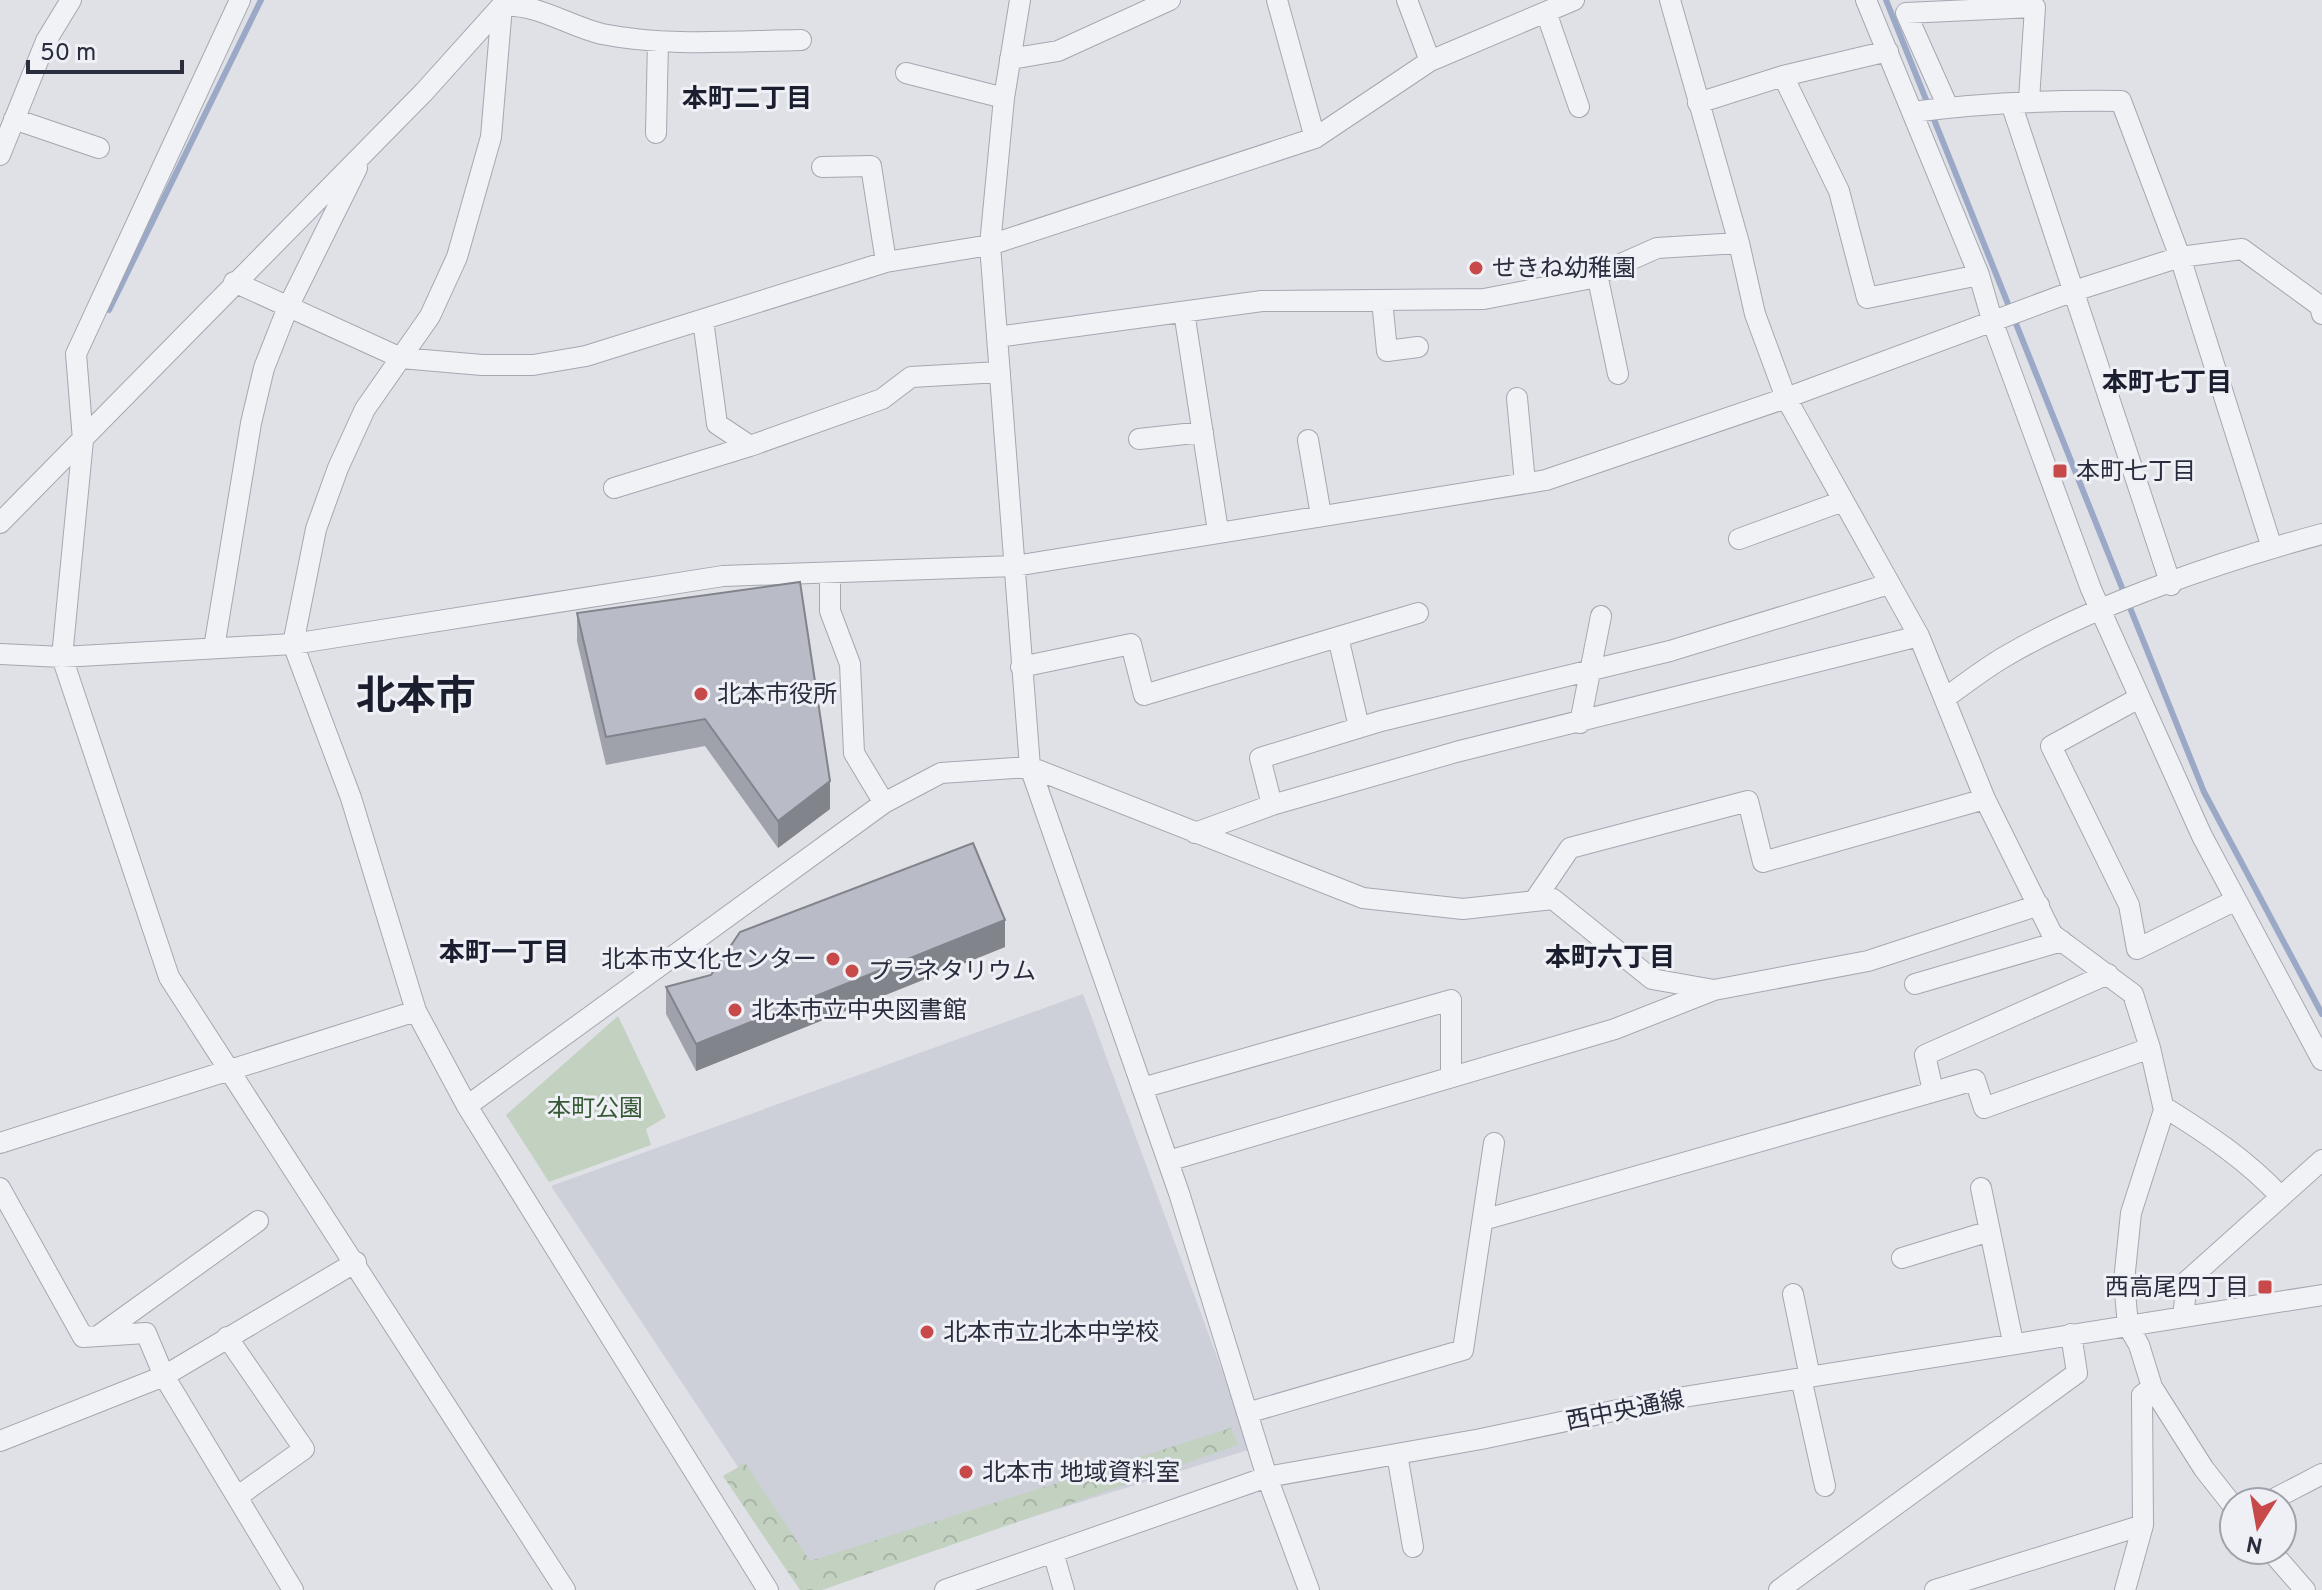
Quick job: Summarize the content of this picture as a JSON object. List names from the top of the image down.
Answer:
{
  "streets": {
    "street": ["西中央通線"]
  },
  "districts": [
    "本町二丁目",
    "本町七丁目",
    "北本市",
    "本町一丁目",
    "本町六丁目"
  ],
  "parks": ["本町公園"],
  "places": {
    "other": [
      "せきね幼稚園",
      "北本市役所",
      "北本市文化センター",
      "プラネタリウム",
      "北本市立中央図書館",
      "北本市立北本中学校",
      "北本市 地域資料室"
    ],
    "transit": ["本町七丁目", "西高尾四丁目"]
  },
  "scale_bar": "50 m",
  "north": "bottom"
}
